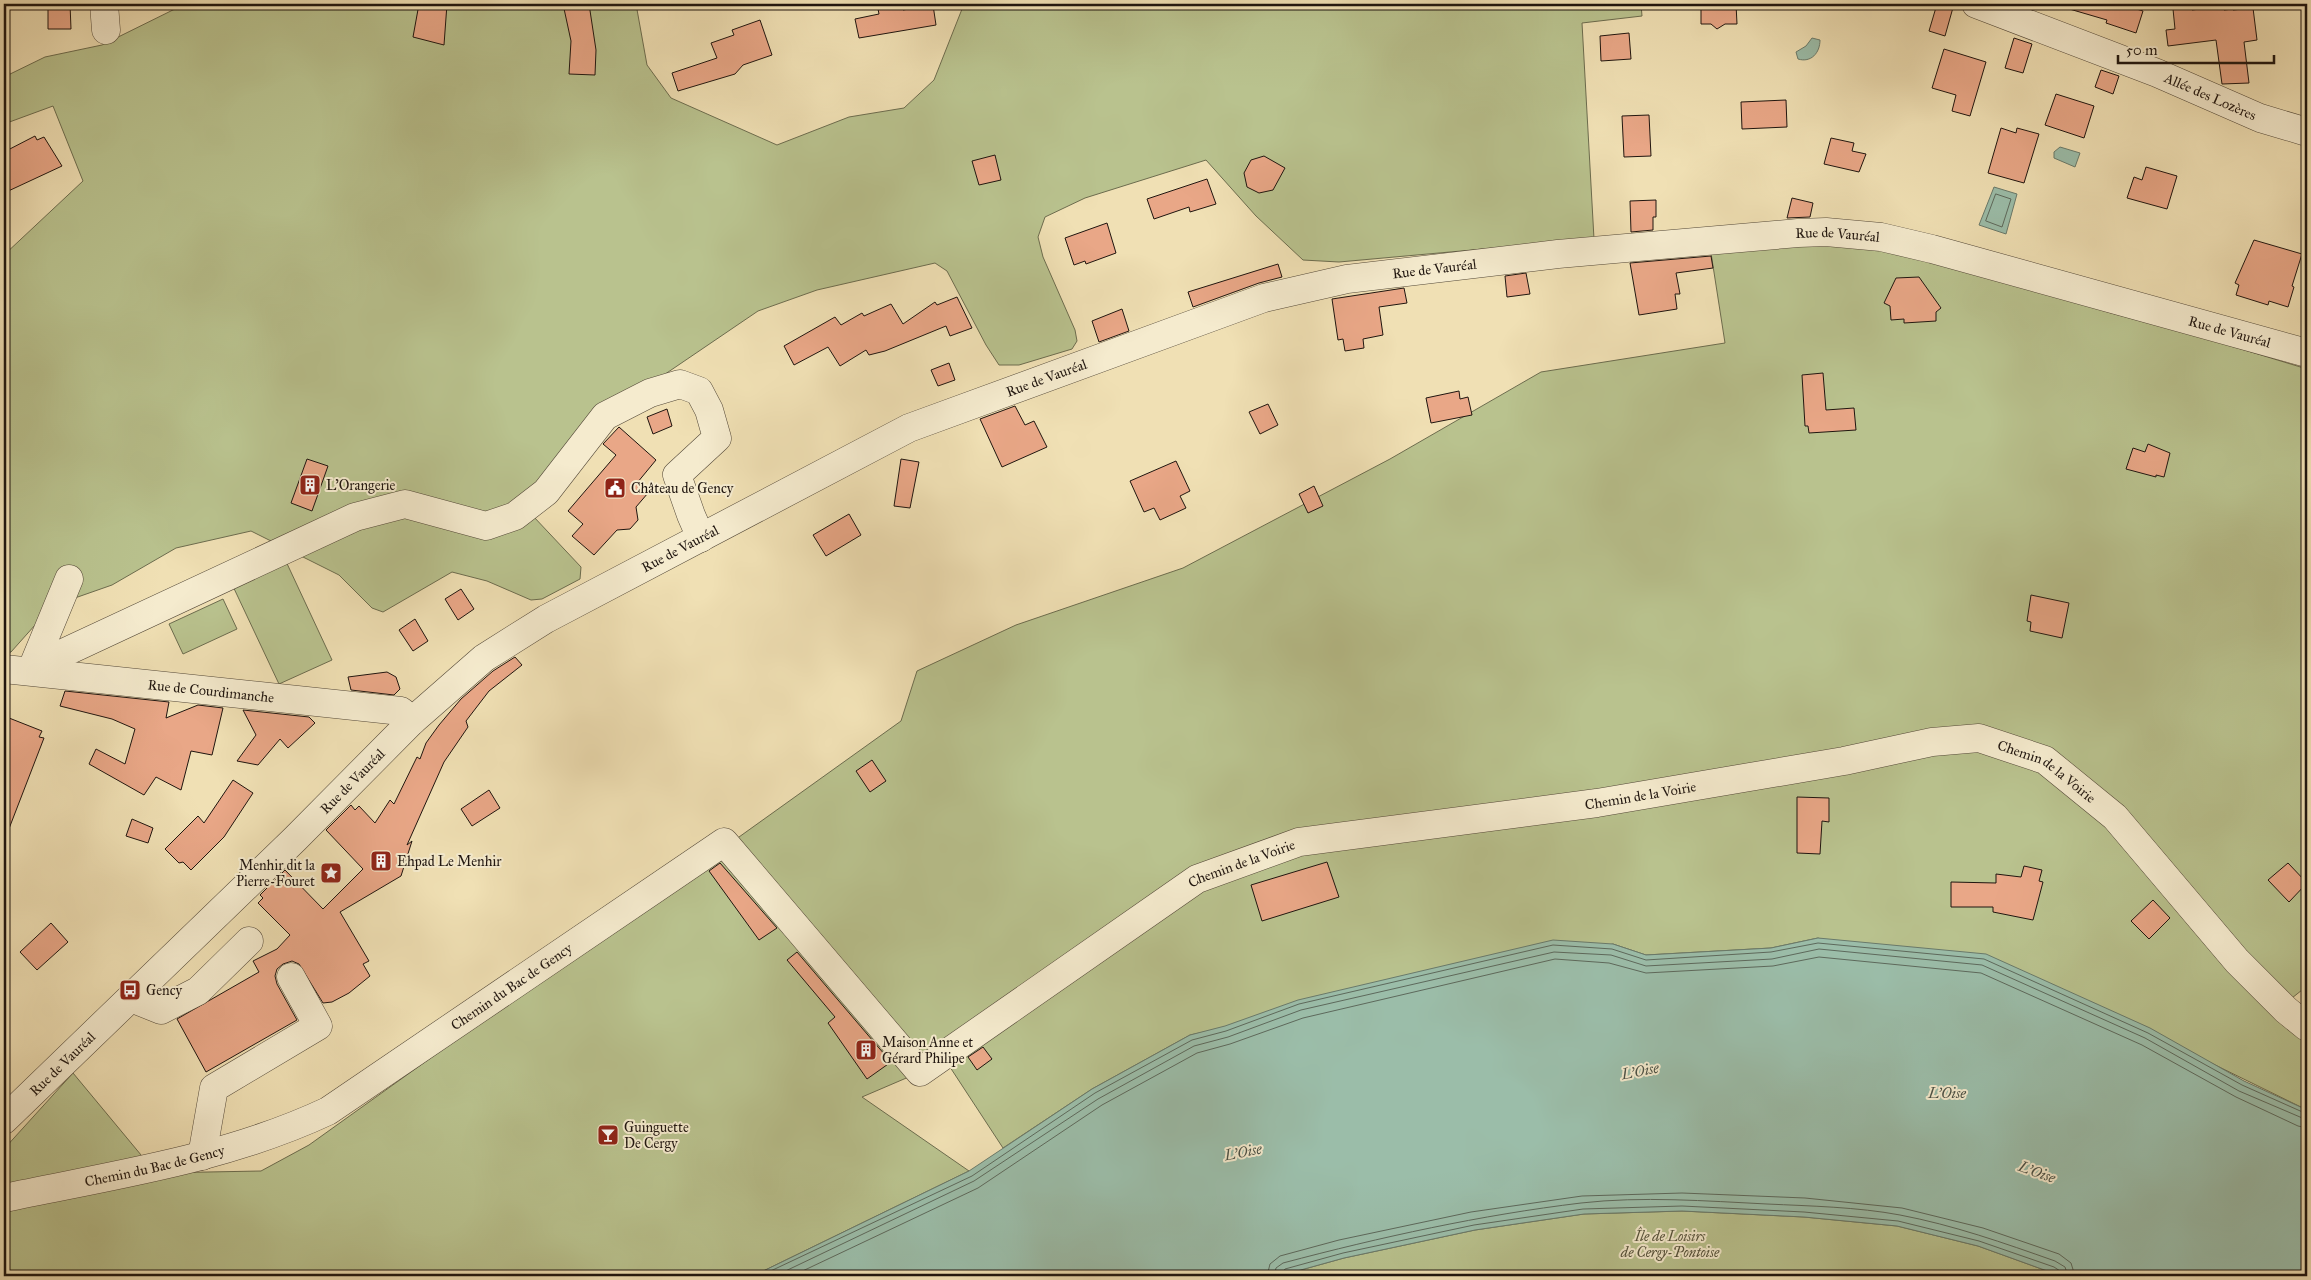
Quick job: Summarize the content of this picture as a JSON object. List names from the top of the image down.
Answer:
{
  "streets": {
    "street": [
      "Allée des Lozères",
      "Rue de Vauréal",
      "Rue de Courdimanche",
      "Chemin de la Voirie",
      "Chemin du Bac de Gency"
    ]
  },
  "crossings": [
    ["Rue de Vauréal", "Rue de Courdimanche"],
    ["Chemin de la Voirie", "Chemin du Bac de Gency"]
  ],
  "water": ["L'Oise", "L’Oise"],
  "parks": ["Île de Loisirs de Cergy-Pontoise"],
  "places": {
    "building": ["L'Orangerie", "Ehpad Le Menhir", "Maison Anne et Gérard Philipe"],
    "public building": ["Château de Gency"],
    "place": ["Menhir dit la Pierre-Fouret"],
    "bus stop": ["Gency"],
    "bar": ["Guinguette De Cergy"]
  },
  "scale_bar": "50 m"
}
